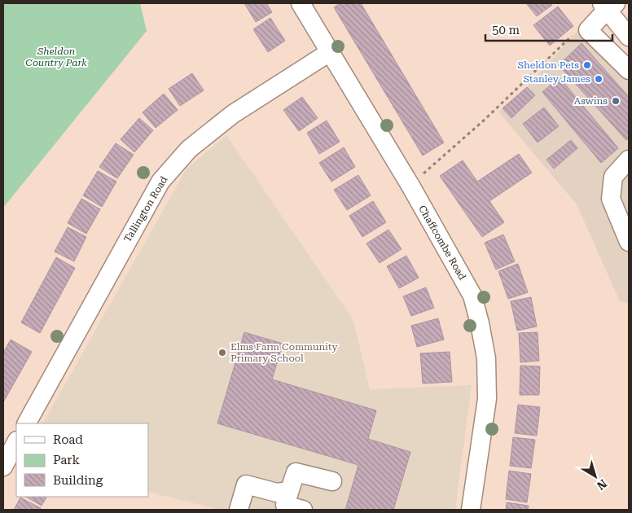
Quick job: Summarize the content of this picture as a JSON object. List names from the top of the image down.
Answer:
{
  "streets": {
    "street": ["Tallington Road", "Chaffcombe Road"]
  },
  "crossings": [
    ["Tallington Road", "Chaffcombe Road"]
  ],
  "parks": ["Sheldon Country Park"],
  "places": [
    "Sheldon Pets",
    "Stanley James",
    "Aswins",
    "Elms Farm Community Primary School"
  ],
  "legend": ["Road", "Park", "Building"],
  "scale_bar": "50 m",
  "north": "bottom right"
}
